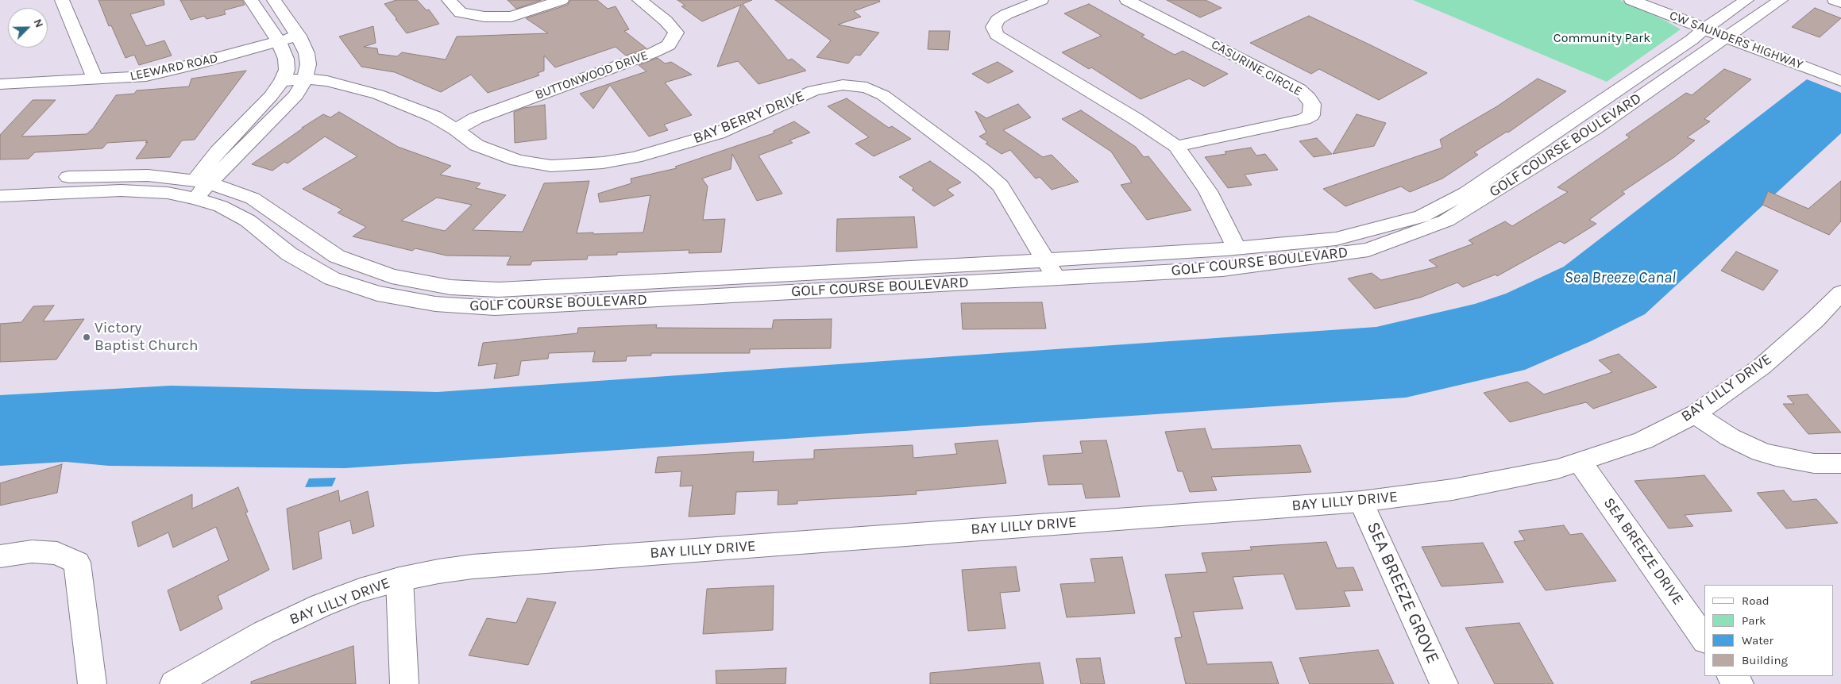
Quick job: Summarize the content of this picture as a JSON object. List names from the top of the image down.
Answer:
{
  "streets": {
    "street": [
      "CW SAUNDERS HIGHWAY",
      "LEEWARD ROAD",
      "CASURINE CIRCLE",
      "BUTTONWOOD DRIVE",
      "BAY BERRY DRIVE",
      "GOLF COURSE BOULEVARD",
      "BAY LILLY DRIVE",
      "SEA BREEZE DRIVE",
      "SEA BREEZE GROVE"
    ]
  },
  "crossings": [
    ["CW SAUNDERS HIGHWAY", "GOLF COURSE BOULEVARD"],
    ["BUTTONWOOD DRIVE", "BAY BERRY DRIVE"],
    ["BAY BERRY DRIVE", "GOLF COURSE BOULEVARD"],
    ["BAY LILLY DRIVE", "SEA BREEZE DRIVE"],
    ["BAY LILLY DRIVE", "SEA BREEZE GROVE"]
  ],
  "water": ["Sea Breeze Canal"],
  "parks": ["Community Park"],
  "places": ["Victory Baptist Church"],
  "legend": [
    "Road",
    "Park",
    "Water",
    "Building"
  ],
  "north": "top right"
}
